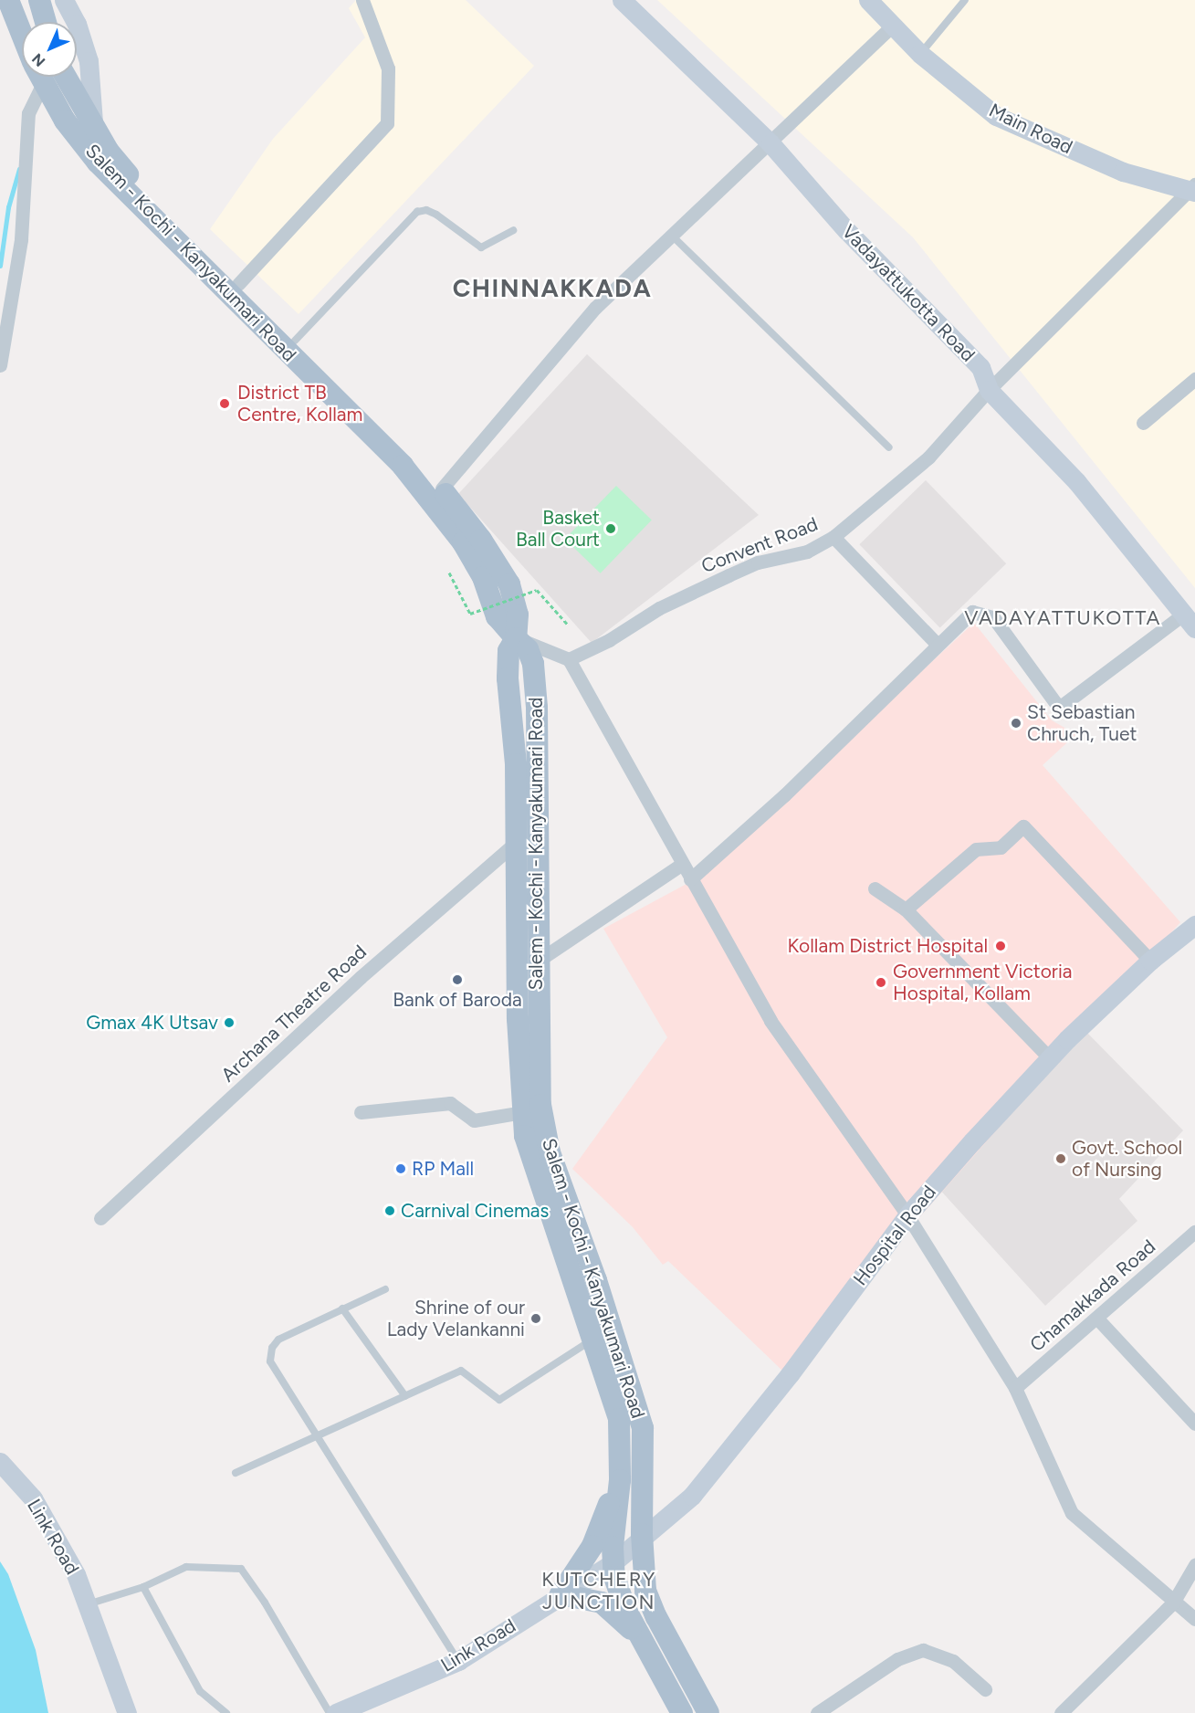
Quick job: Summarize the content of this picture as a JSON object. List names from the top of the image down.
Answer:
{
  "streets": {
    "main road": [
      "Main Road",
      "Salem - Kochi - Kanyakumari Road",
      "Vadayattukotta Road",
      "Hospital Road",
      "Link Road"
    ],
    "street": ["Convent Road", "Archana Theatre Road", "Chamakkada Road"]
  },
  "crossings": [
    ["Main Road", "Convent Road"],
    ["Salem - Kochi - Kanyakumari Road", "Archana Theatre Road"],
    ["Salem - Kochi - Kanyakumari Road", "Hospital Road"],
    ["Salem - Kochi - Kanyakumari Road", "Link Road"],
    ["Vadayattukotta Road", "Convent Road"],
    ["Hospital Road", "Link Road"]
  ],
  "districts": ["CHINNAKKADA", "VADAYATTUKOTTA", "KUTCHERY JUNCTION"],
  "places": [
    "District TB Centre, Kollam",
    "Basket Ball Court",
    "St Sebastian Chruch, Tuet",
    "Kollam District Hospital",
    "Bank of Baroda",
    "Government Victoria Hospital, Kollam",
    "Gmax 4K Utsav",
    "Govt. School of Nursing",
    "RP Mall",
    "Carnival Cinemas",
    "Shrine of our Lady Velankanni"
  ],
  "north": "bottom left"
}
